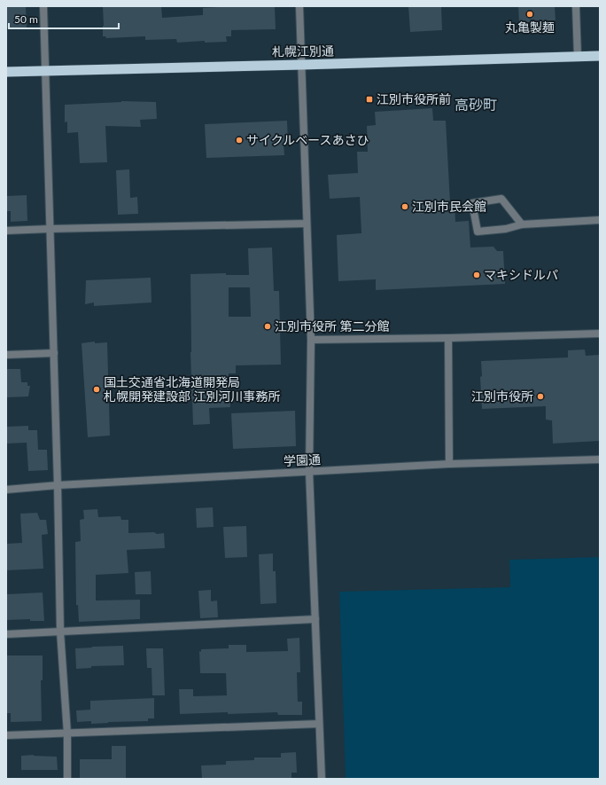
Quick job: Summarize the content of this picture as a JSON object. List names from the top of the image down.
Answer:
{
  "streets": {
    "highway": ["札幌江別通"],
    "street": ["学園通"]
  },
  "districts": ["高砂町"],
  "places": {
    "other": [
      "丸亀製麺",
      "サイクルベースあさひ",
      "江別市民会館",
      "マキシドルパ",
      "江別市役所 第二分館",
      "国土交通省北海道開発局 札幌開発建設部 江別河川事務所",
      "江別市役所"
    ],
    "transit": ["江別市役所前"]
  },
  "scale_bar": "50 m"
}
